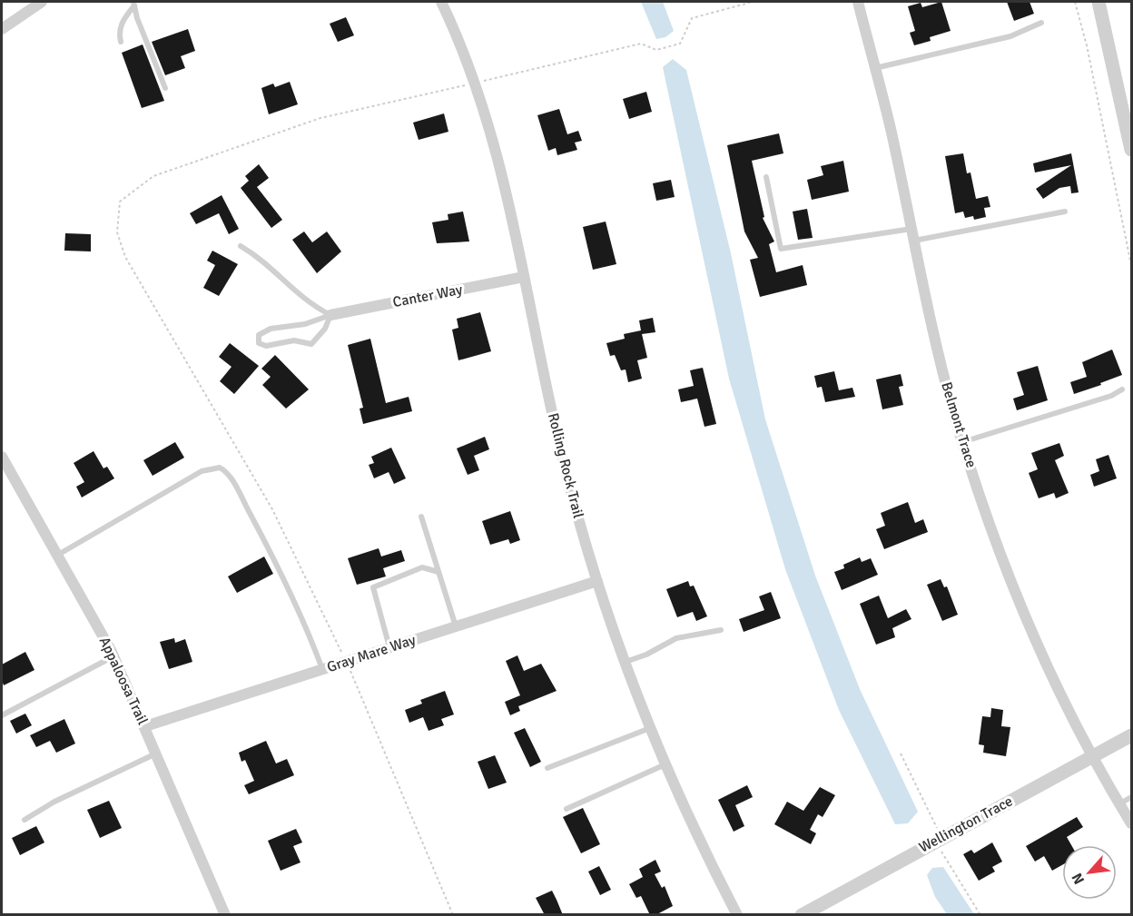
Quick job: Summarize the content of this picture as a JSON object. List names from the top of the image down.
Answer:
{
  "streets": {
    "street": [
      "Canter Way",
      "Belmont Trace",
      "Rolling Rock Trail",
      "Gray Mare Way",
      "Appaloosa Trail",
      "Wellington Trace"
    ]
  },
  "crossings": [
    ["Canter Way", "Rolling Rock Trail"],
    ["Belmont Trace", "Wellington Trace"],
    ["Rolling Rock Trail", "Gray Mare Way"],
    ["Gray Mare Way", "Appaloosa Trail"]
  ],
  "north": "bottom left"
}
